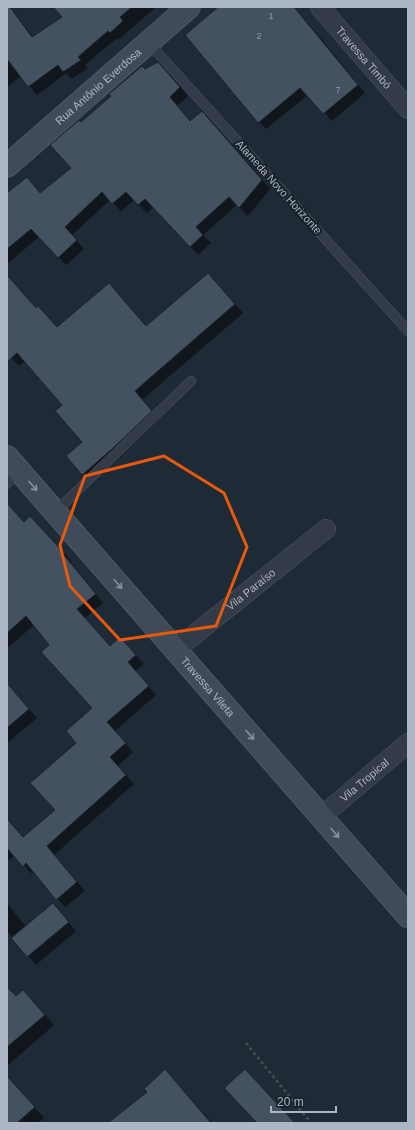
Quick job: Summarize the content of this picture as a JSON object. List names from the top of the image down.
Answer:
{
  "streets": {
    "street": [
      "Travessa Timbó",
      "Rua Antônio Everdosa",
      "Vila Paraíso",
      "Travessa Vileta",
      "Vila Tropical"
    ],
    "lane": ["Alameda Novo Horizonte"]
  },
  "crossings": [
    ["Rua Antônio Everdosa", "Alameda Novo Horizonte"],
    ["Vila Paraíso", "Travessa Vileta"],
    ["Travessa Vileta", "Vila Tropical"]
  ],
  "one_way": ["Travessa Vileta"],
  "house_numbers": ["1", "2", "7"],
  "scale_bar": "20 m"
}
